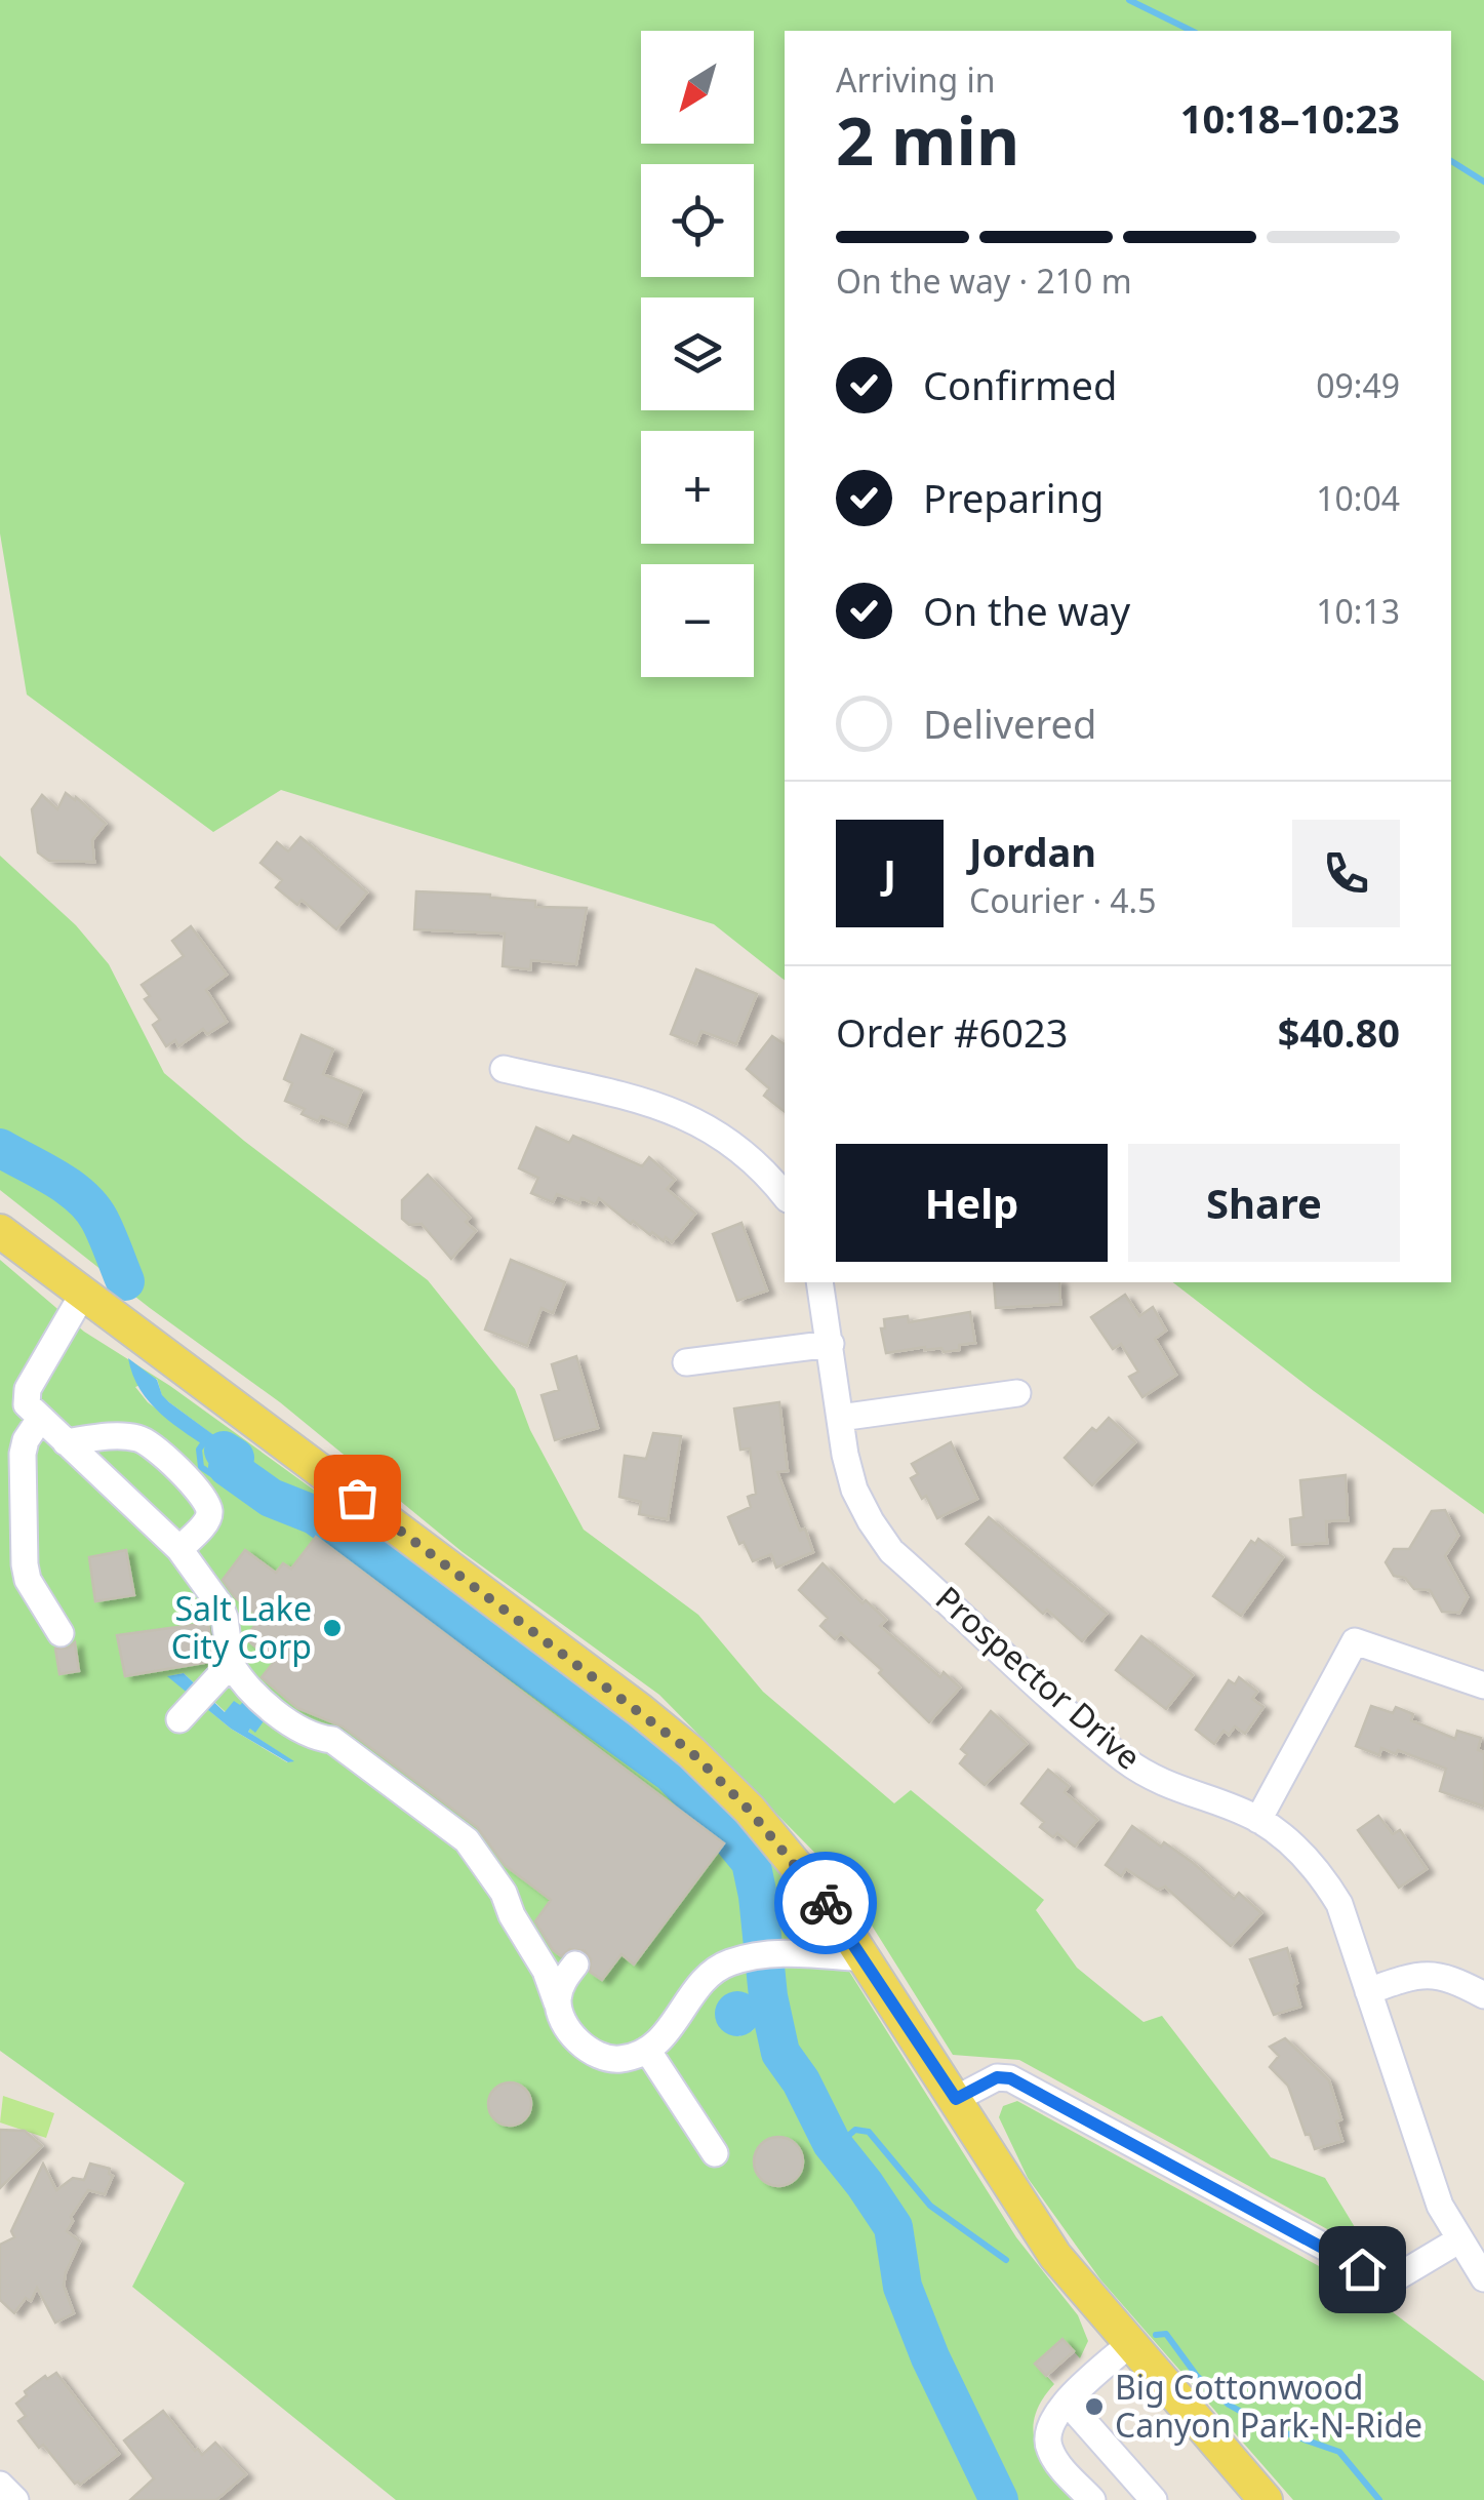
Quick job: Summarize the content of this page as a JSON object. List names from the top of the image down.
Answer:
{
  "streets": {
    "street": ["Prospector Drive"]
  },
  "places": ["Salt Lake City Corp", "Big Cottonwood Canyon Park-N-Ride"],
  "north": "bottom left",
  "page": {
    "map_buttons": ["+", "−"],
    "heading": ["2 min", "Arriving in", "10:18–10:23"],
    "panel": [
      "Jordan",
      "Courier · 4.5",
      "Order #6023",
      "$40.80"
    ],
    "bar": "On the way · 210 m",
    "list": [
      ["Confirmed", "09:49"],
      ["Preparing", "10:04"],
      ["On the way", "10:13"],
      "Delivered"
    ],
    "round": "J",
    "buttons": ["Help", "Share"]
  }
}
